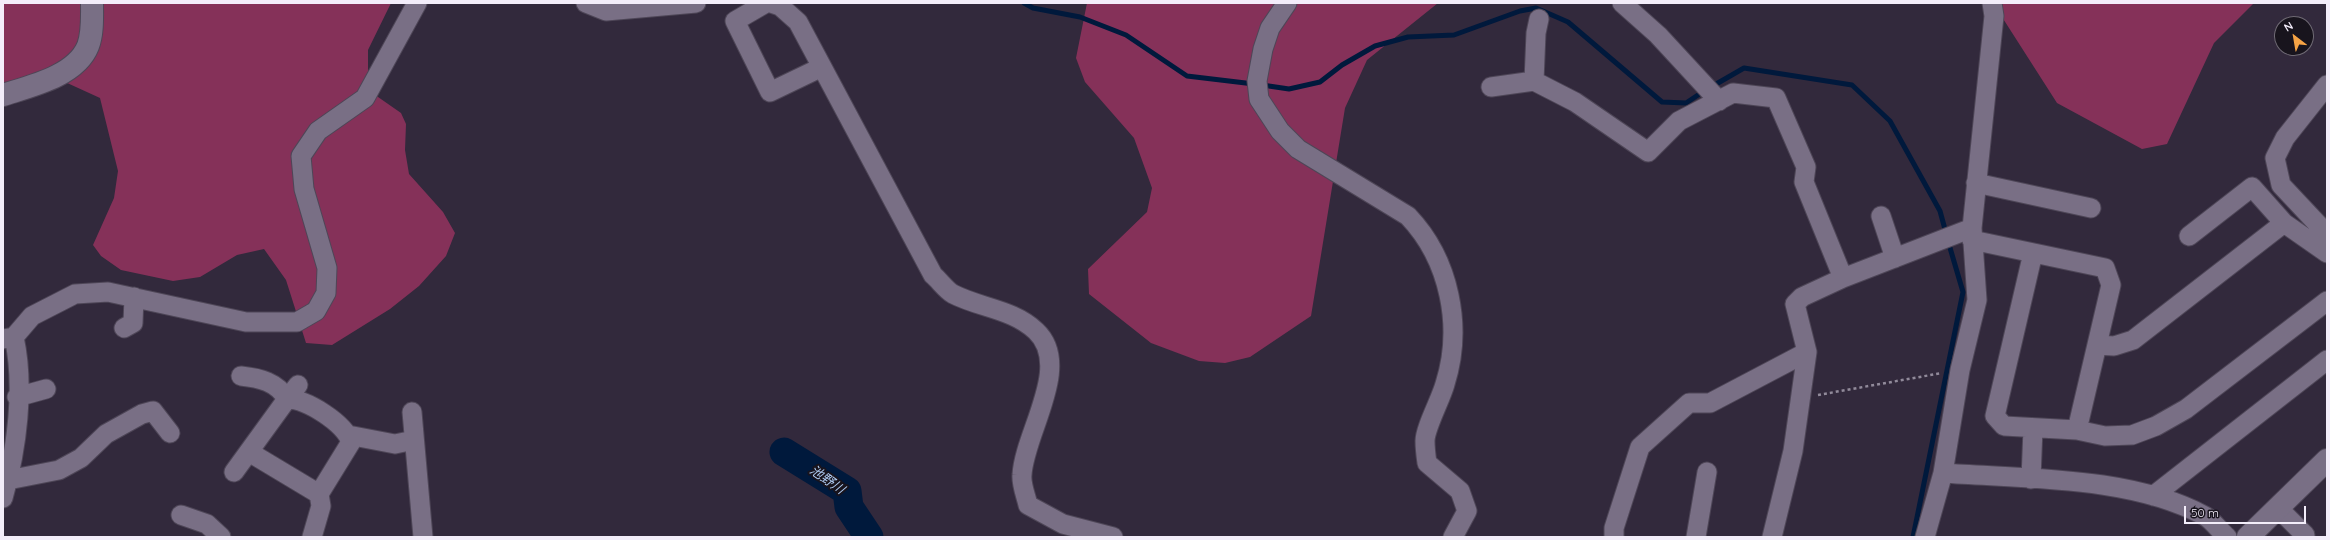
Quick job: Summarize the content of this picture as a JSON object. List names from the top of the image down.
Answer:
{
  "water": ["池野川"],
  "scale_bar": "50 m",
  "north": "top left"
}
